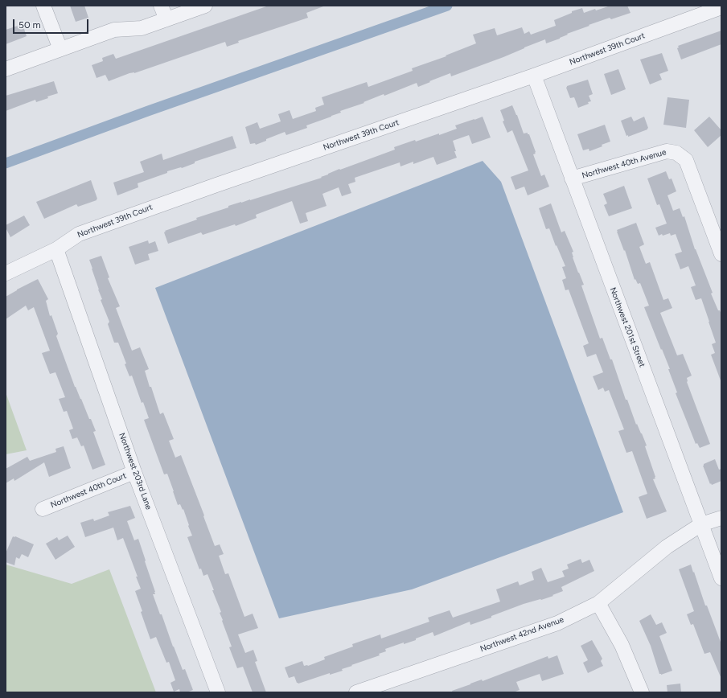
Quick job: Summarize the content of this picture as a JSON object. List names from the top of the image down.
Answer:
{
  "streets": {
    "street": [
      "Northwest 39th Court",
      "Northwest 40th Avenue",
      "Northwest 201st Street",
      "Northwest 203rd Lane",
      "Northwest 40th Court",
      "Northwest 42nd Avenue"
    ]
  },
  "crossings": [
    ["Northwest 39th Court", "Northwest 201st Street"],
    ["Northwest 39th Court", "Northwest 203rd Lane"],
    ["Northwest 40th Avenue", "Northwest 201st Street"],
    ["Northwest 201st Street", "Northwest 42nd Avenue"],
    ["Northwest 203rd Lane", "Northwest 40th Court"]
  ],
  "scale_bar": "50 m"
}
